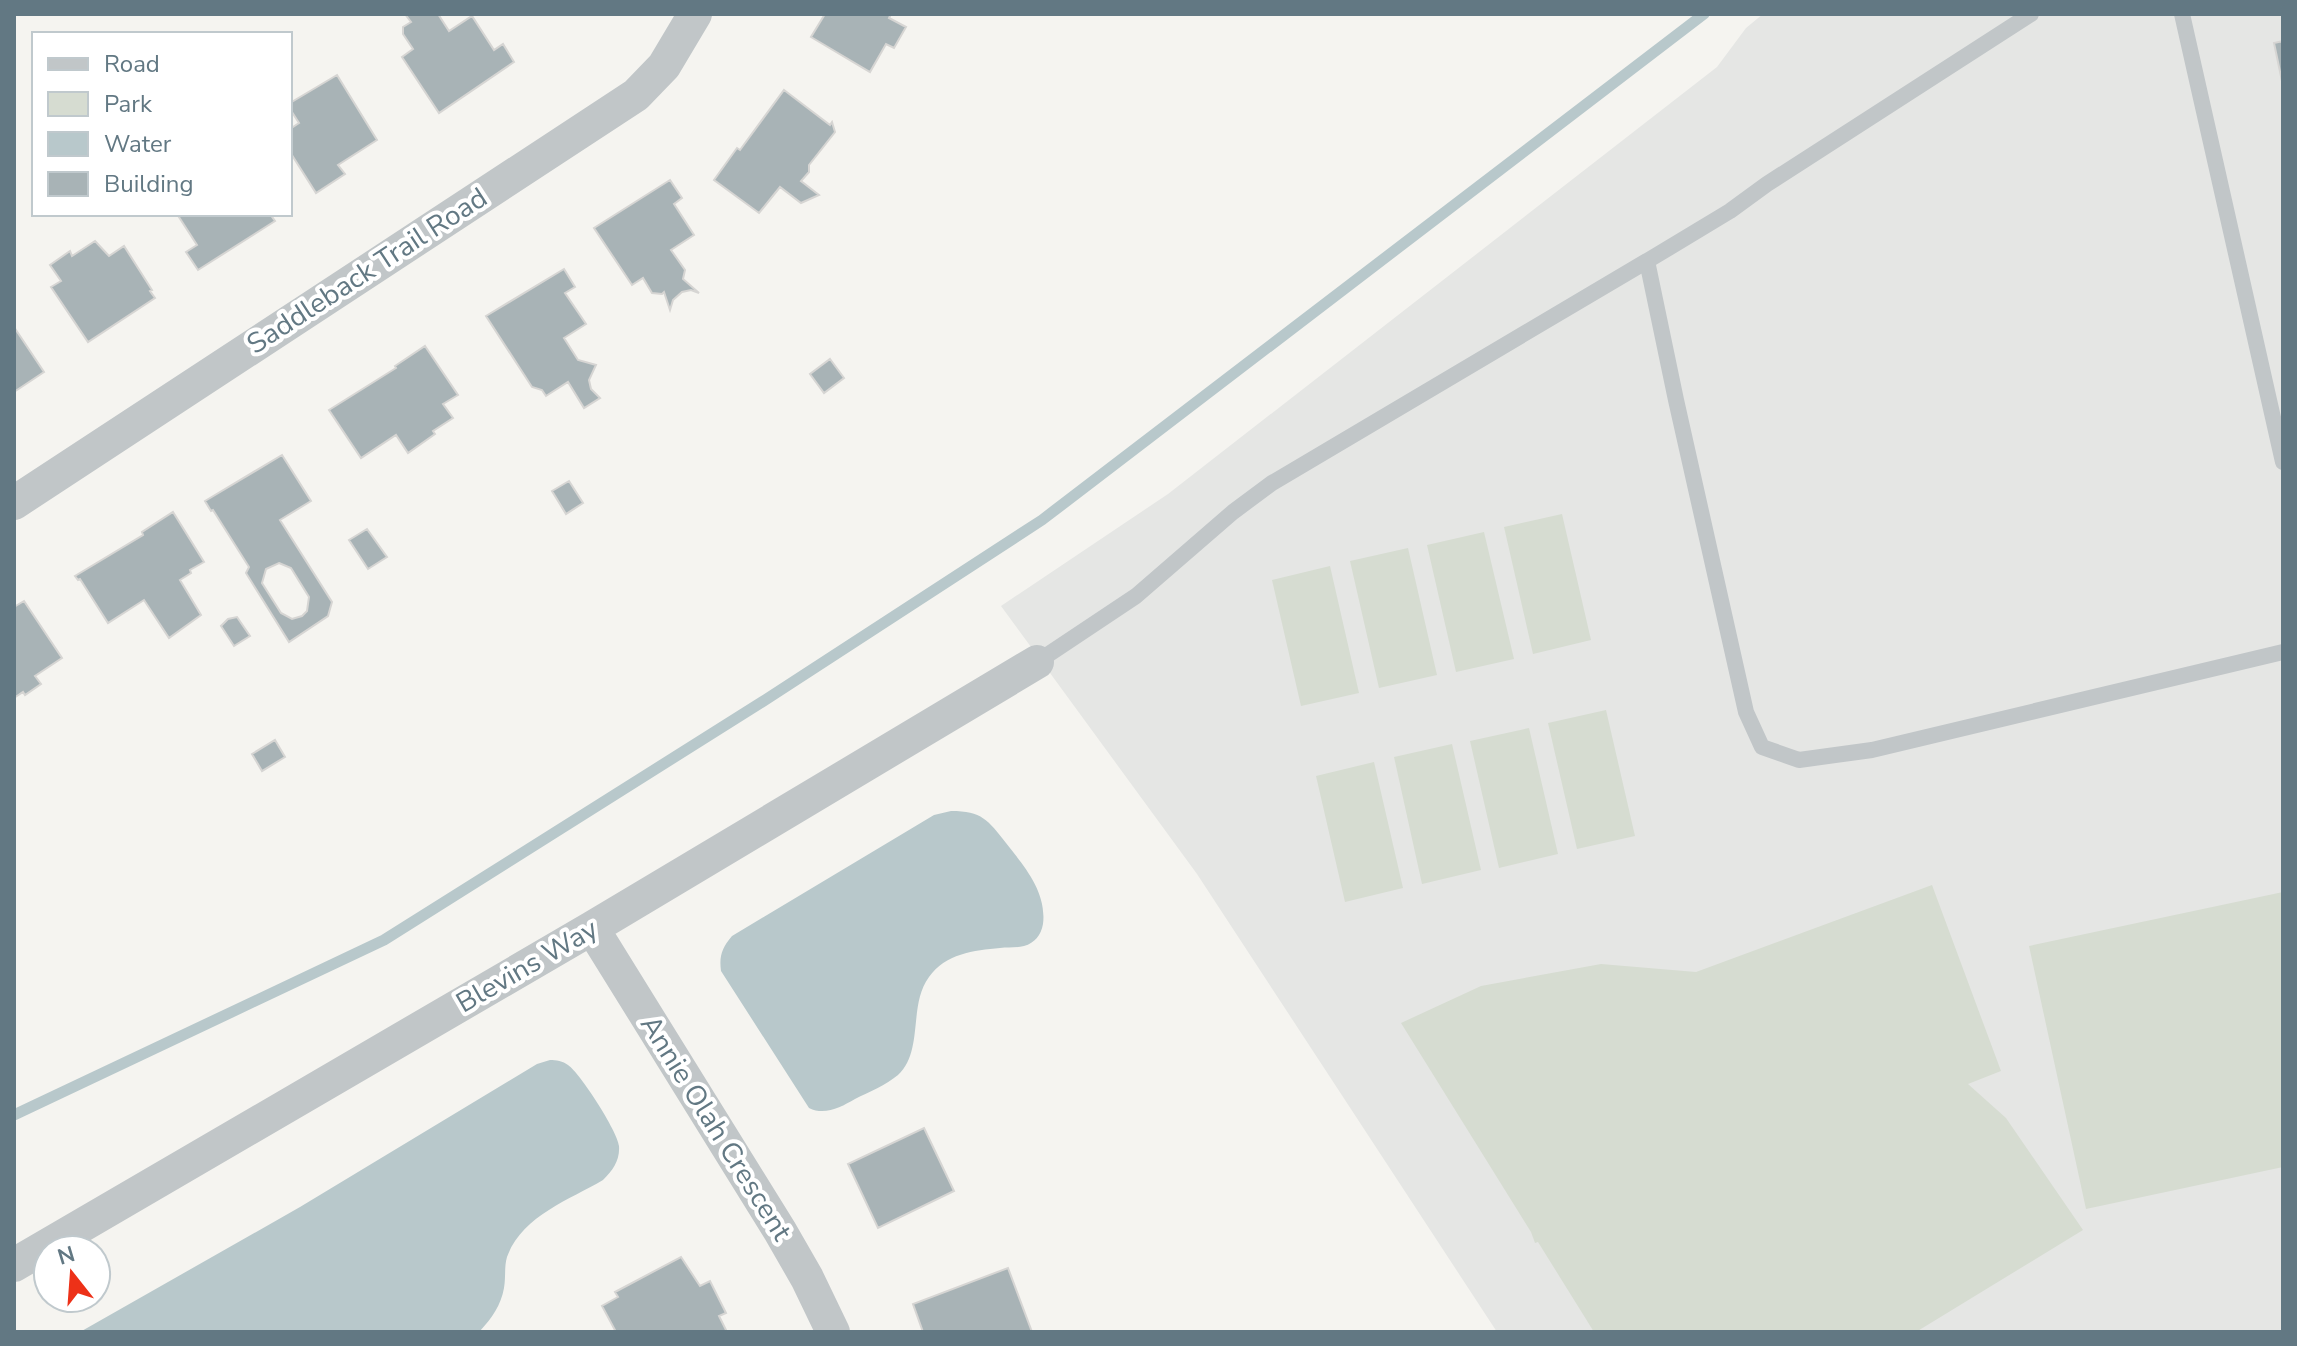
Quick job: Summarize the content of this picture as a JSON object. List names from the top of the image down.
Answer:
{
  "streets": {
    "street": ["Saddleback Trail Road", "Blevins Way", "Annie Olah Crescent"]
  },
  "crossings": [
    ["Blevins Way", "Annie Olah Crescent"]
  ],
  "legend": [
    "Road",
    "Park",
    "Water",
    "Building"
  ],
  "north": "top"
}
